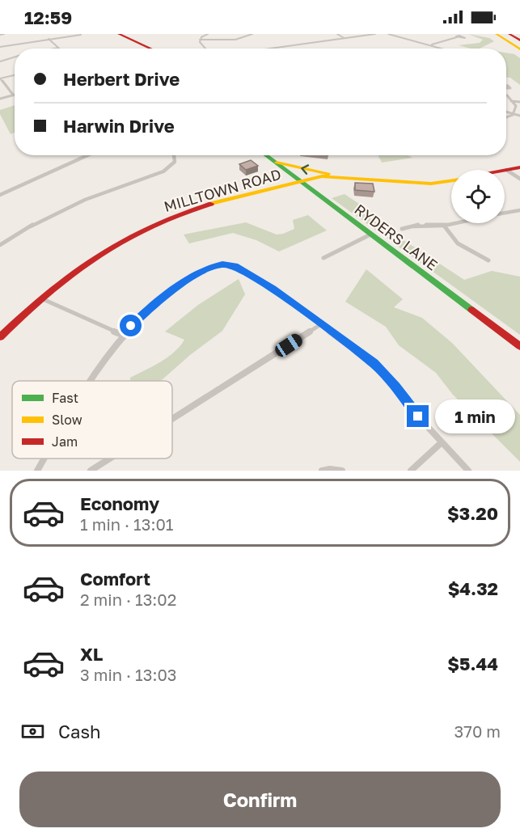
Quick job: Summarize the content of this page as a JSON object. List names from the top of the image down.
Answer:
{
  "streets": {
    "main road": ["MILLTOWN ROAD", "RYDERS LANE"]
  },
  "crossings": [
    ["MILLTOWN ROAD", "RYDERS LANE"]
  ],
  "legend": ["Fast", "Slow", "Jam"],
  "page": {
    "status": "12:59",
    "banner": ["Herbert Drive", "Harwin Drive"],
    "bubble": "1 min",
    "list": [
      {
        "name": "Economy",
        "note": "1 min · 13:01",
        "value": "$3.20"
      },
      {
        "name": "Comfort",
        "note": "2 min · 13:02",
        "value": "$4.32"
      },
      {
        "name": "XL",
        "note": "3 min · 13:03",
        "value": "$5.44"
      }
    ],
    "pay": ["Cash", "370 m"],
    "buttons": "Confirm"
  }
}
